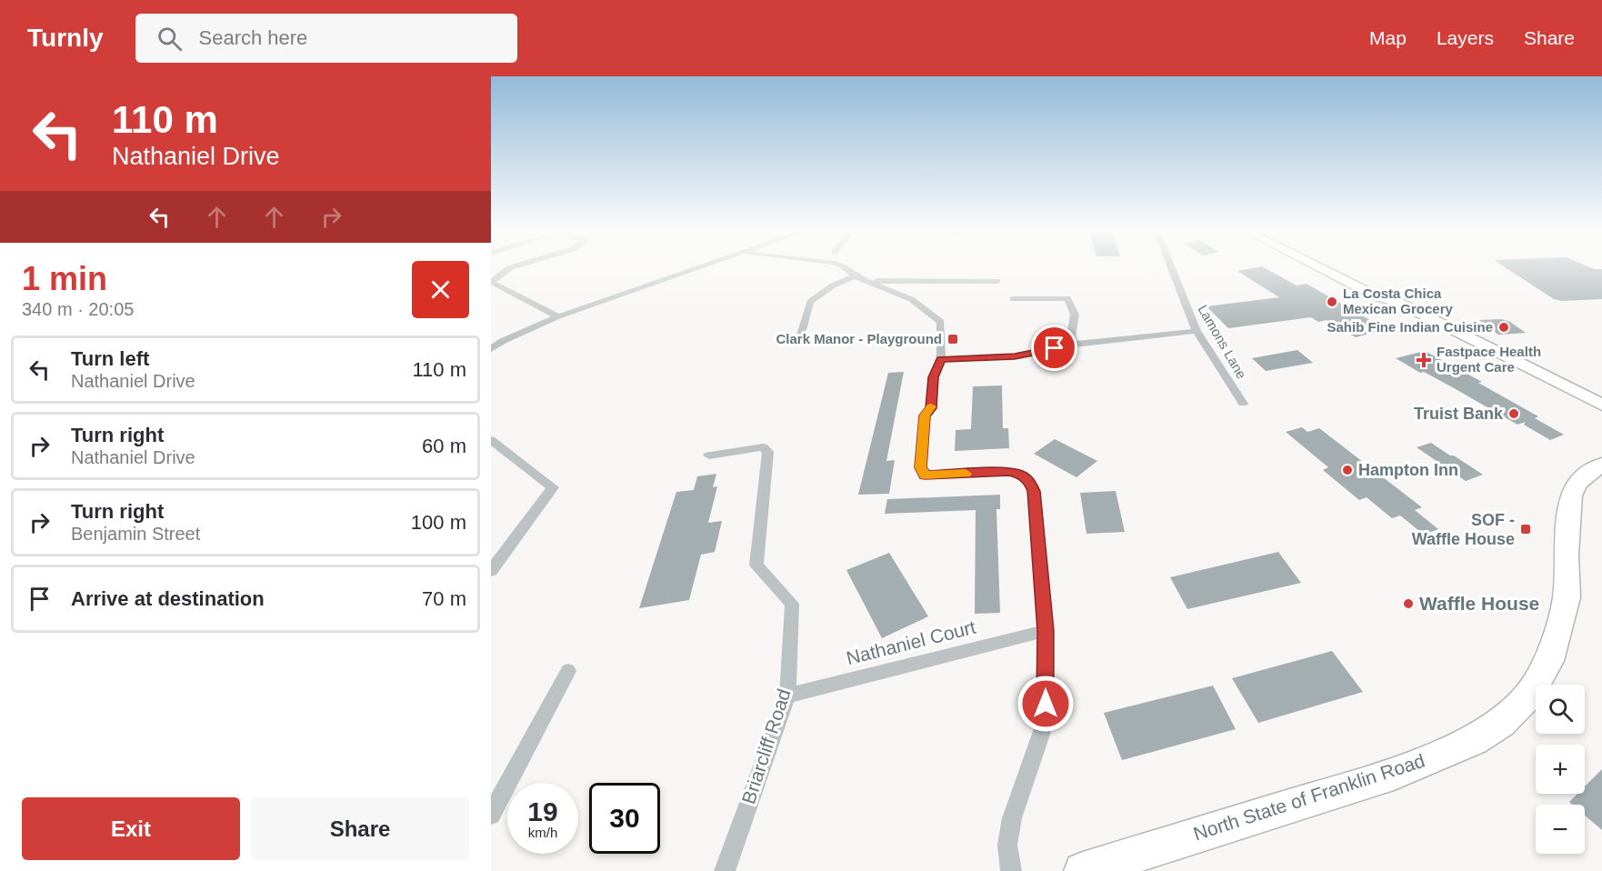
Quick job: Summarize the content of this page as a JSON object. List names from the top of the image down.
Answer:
{
  "streets": {
    "highway": ["North State of Franklin Road"],
    "street": ["Lamons Lane", "Nathaniel Court", "Briarcliff Road"]
  },
  "crossings": [
    ["Nathaniel Court", "Briarcliff Road"]
  ],
  "places": {
    "other": [
      "La Costa Chica Mexican Grocery",
      "Sahib Fine Indian Cuisine",
      "Truist Bank",
      "Hampton Inn",
      "Waffle House"
    ],
    "transit": ["Clark Manor - Playground", "SOF - Waffle House"],
    "health": ["Fastpace Health Urgent Care"]
  },
  "page": {
    "header": "Turnly",
    "search": "Search here",
    "nav": ["Map", "Layers", "Share"],
    "turn": ["110 m", "Nathaniel Drive"],
    "heading": ["1 min", "340 m · 20:05"],
    "list": [
      {
        "name": "Turn left",
        "note": "Nathaniel Drive",
        "value": "110 m"
      },
      {
        "name": "Turn right",
        "note": "Nathaniel Drive",
        "value": "60 m"
      },
      {
        "name": "Turn right",
        "note": "Benjamin Street",
        "value": "100 m"
      },
      {
        "name": "Arrive at destination",
        "value": "70 m"
      }
    ],
    "map_buttons": ["+", "−"],
    "speed": "19 km/h",
    "limit": "30",
    "buttons": ["Exit", "Share"]
  }
}
